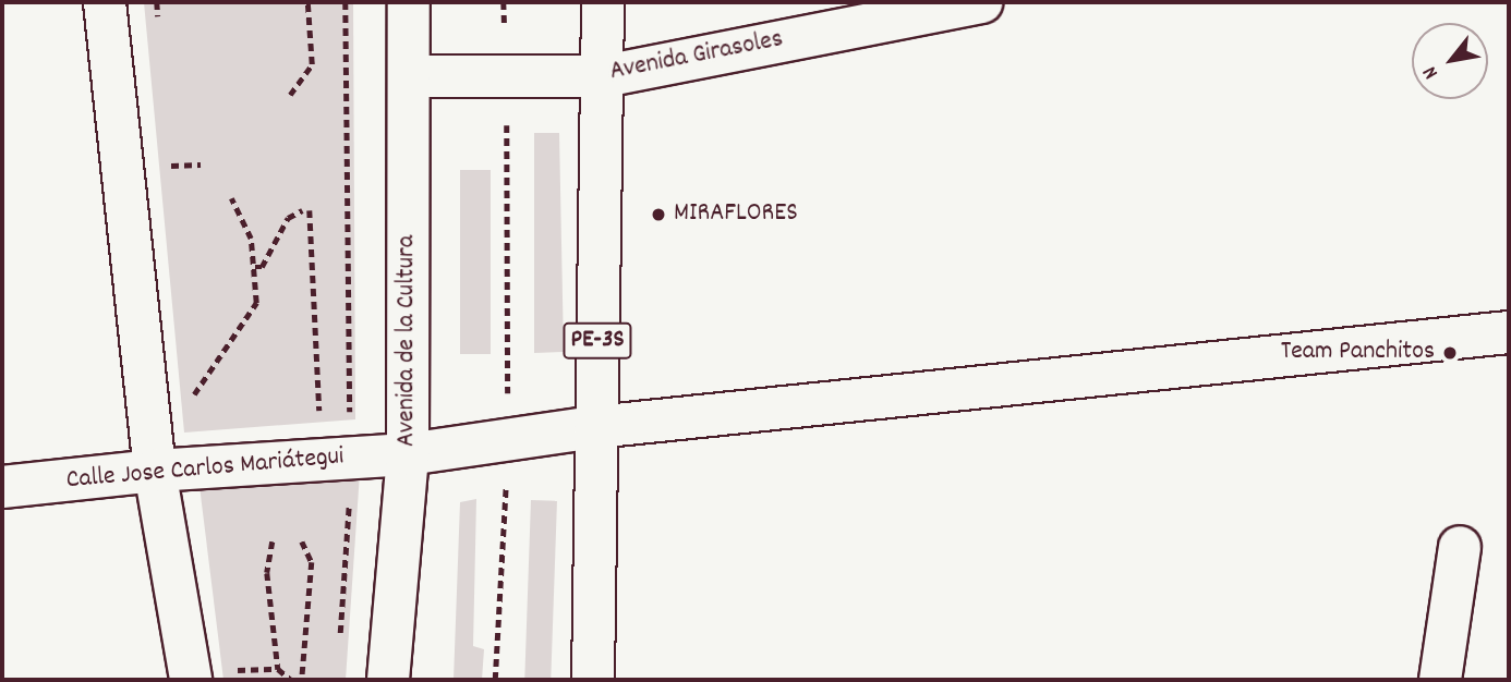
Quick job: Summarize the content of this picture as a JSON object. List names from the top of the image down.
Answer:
{
  "streets": {
    "main road": [
      "Avenida Girasoles",
      "Avenida de la Cultura",
      "PE-3S",
      "Calle Jose Carlos Mariátegui"
    ]
  },
  "crossings": [
    ["Avenida Girasoles", "Avenida de la Cultura"],
    ["Avenida Girasoles", "PE-3S"],
    ["Avenida de la Cultura", "Calle Jose Carlos Mariátegui"],
    ["PE-3S", "Calle Jose Carlos Mariátegui"]
  ],
  "places": ["MIRAFLORES", "Team Panchitos"],
  "north": "bottom left"
}
